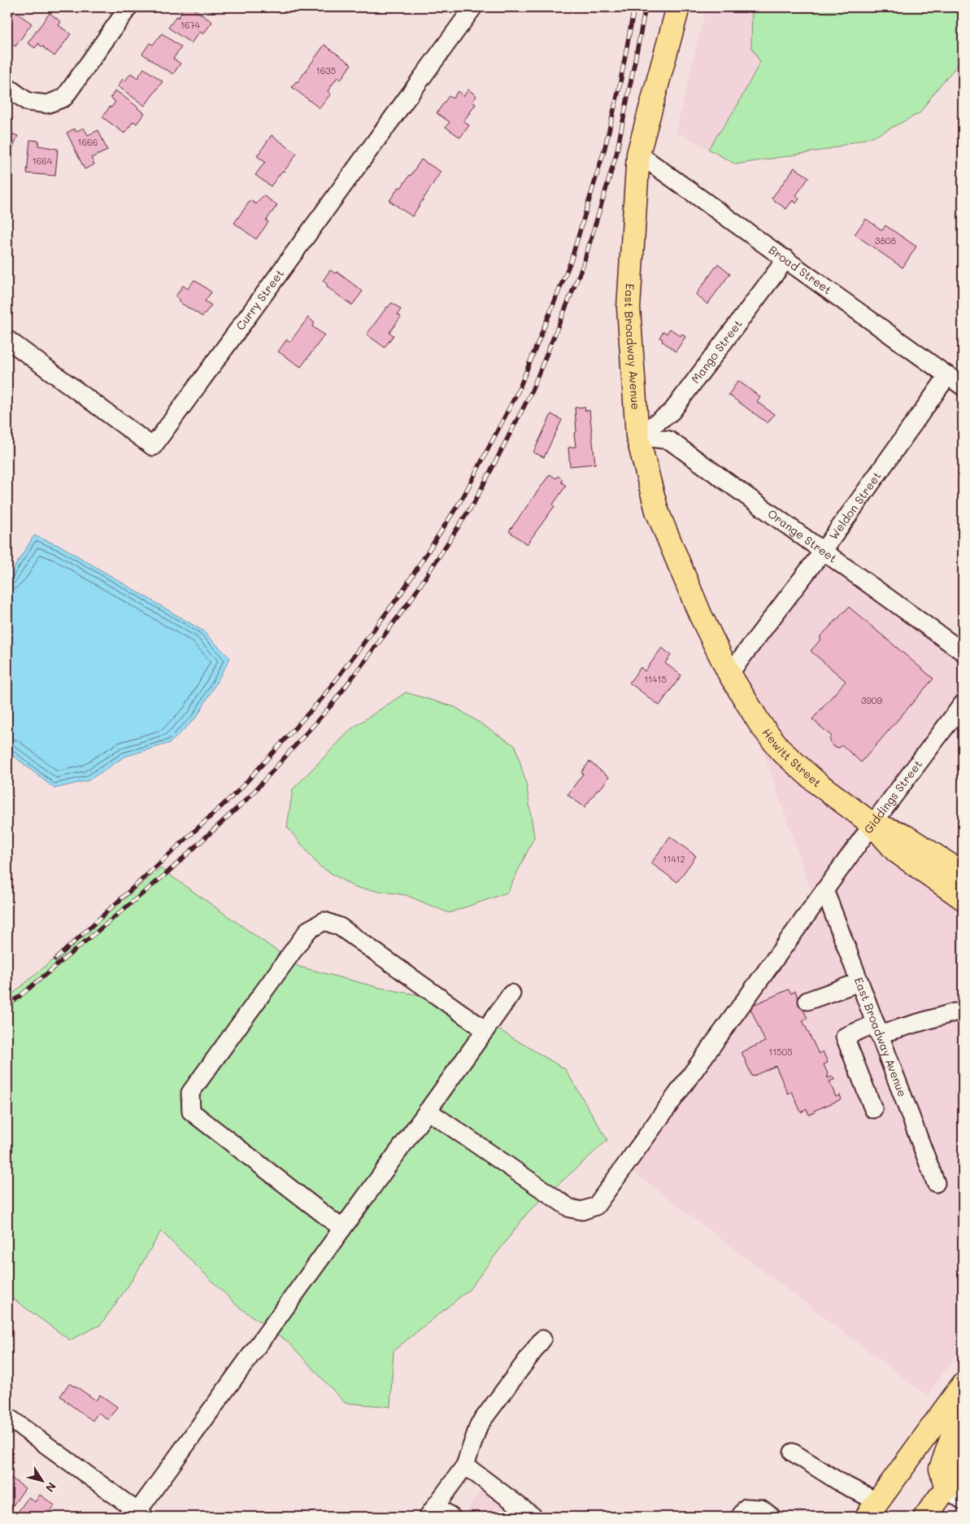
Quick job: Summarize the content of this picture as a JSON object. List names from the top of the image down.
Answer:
{
  "streets": {
    "main road": ["East Broadway Avenue", "Hewitt Street"],
    "street": [
      "Broad Street",
      "Curry Street",
      "Mango Street",
      "Weldon Street",
      "Orange Street",
      "Giddings Street"
    ]
  },
  "crossings": [
    ["Broad Street", "East Broadway Avenue"],
    ["Broad Street", "Mango Street"],
    ["Broad Street", "Weldon Street"],
    ["East Broadway Avenue", "Mango Street"],
    ["East Broadway Avenue", "Weldon Street"],
    ["East Broadway Avenue", "Orange Street"],
    ["East Broadway Avenue", "Hewitt Street"],
    ["East Broadway Avenue", "Giddings Street"],
    ["Mango Street", "Orange Street"],
    ["Weldon Street", "Orange Street"],
    ["Weldon Street", "Hewitt Street"],
    ["Hewitt Street", "Giddings Street"]
  ],
  "house_numbers": [
    "1674",
    "1635",
    "1666",
    "1664",
    "3808",
    "11415",
    "3909",
    "11412",
    "11505"
  ],
  "north": "bottom right"
}
